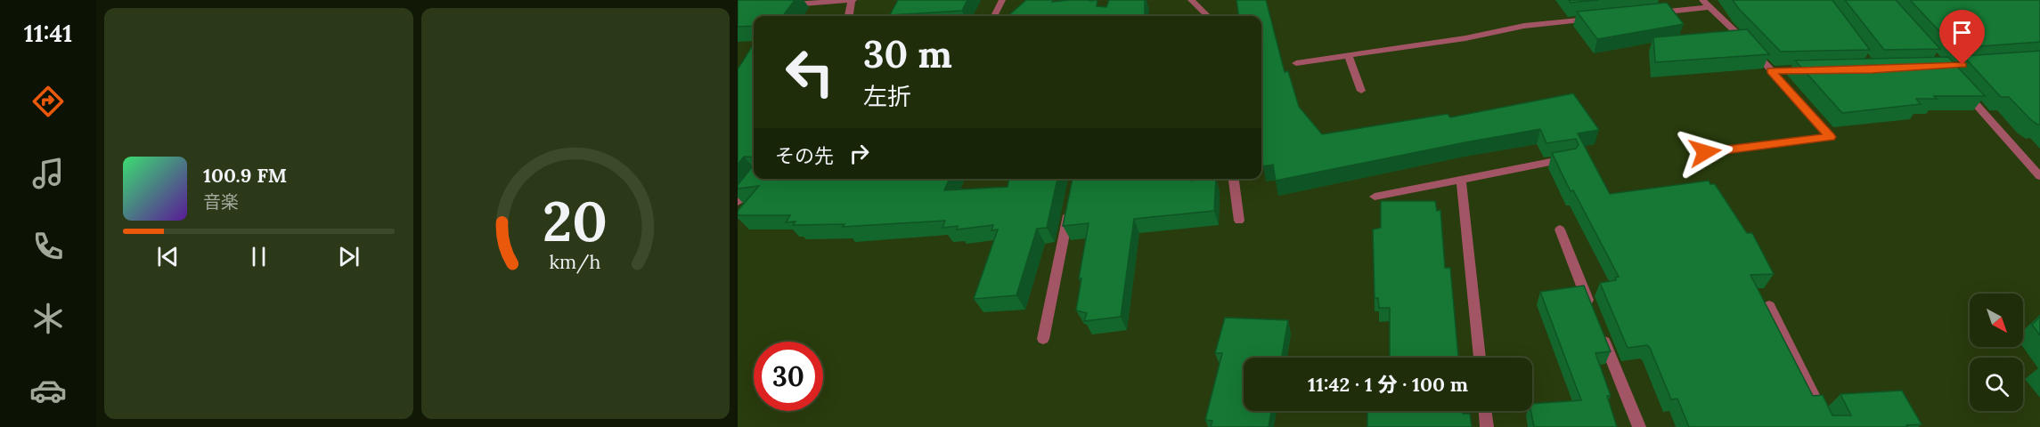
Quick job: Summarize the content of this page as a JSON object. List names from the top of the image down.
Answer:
{
  "north": "bottom right",
  "page": {
    "tabs": "11:41",
    "turn": ["30 m", "左折"],
    "then": "その先",
    "song": ["100.9 FM", "音楽"],
    "limit": "30",
    "trip": "11:42 · 1 分 · 100 m",
    "gauge": ["20", "km/h"]
  }
}
